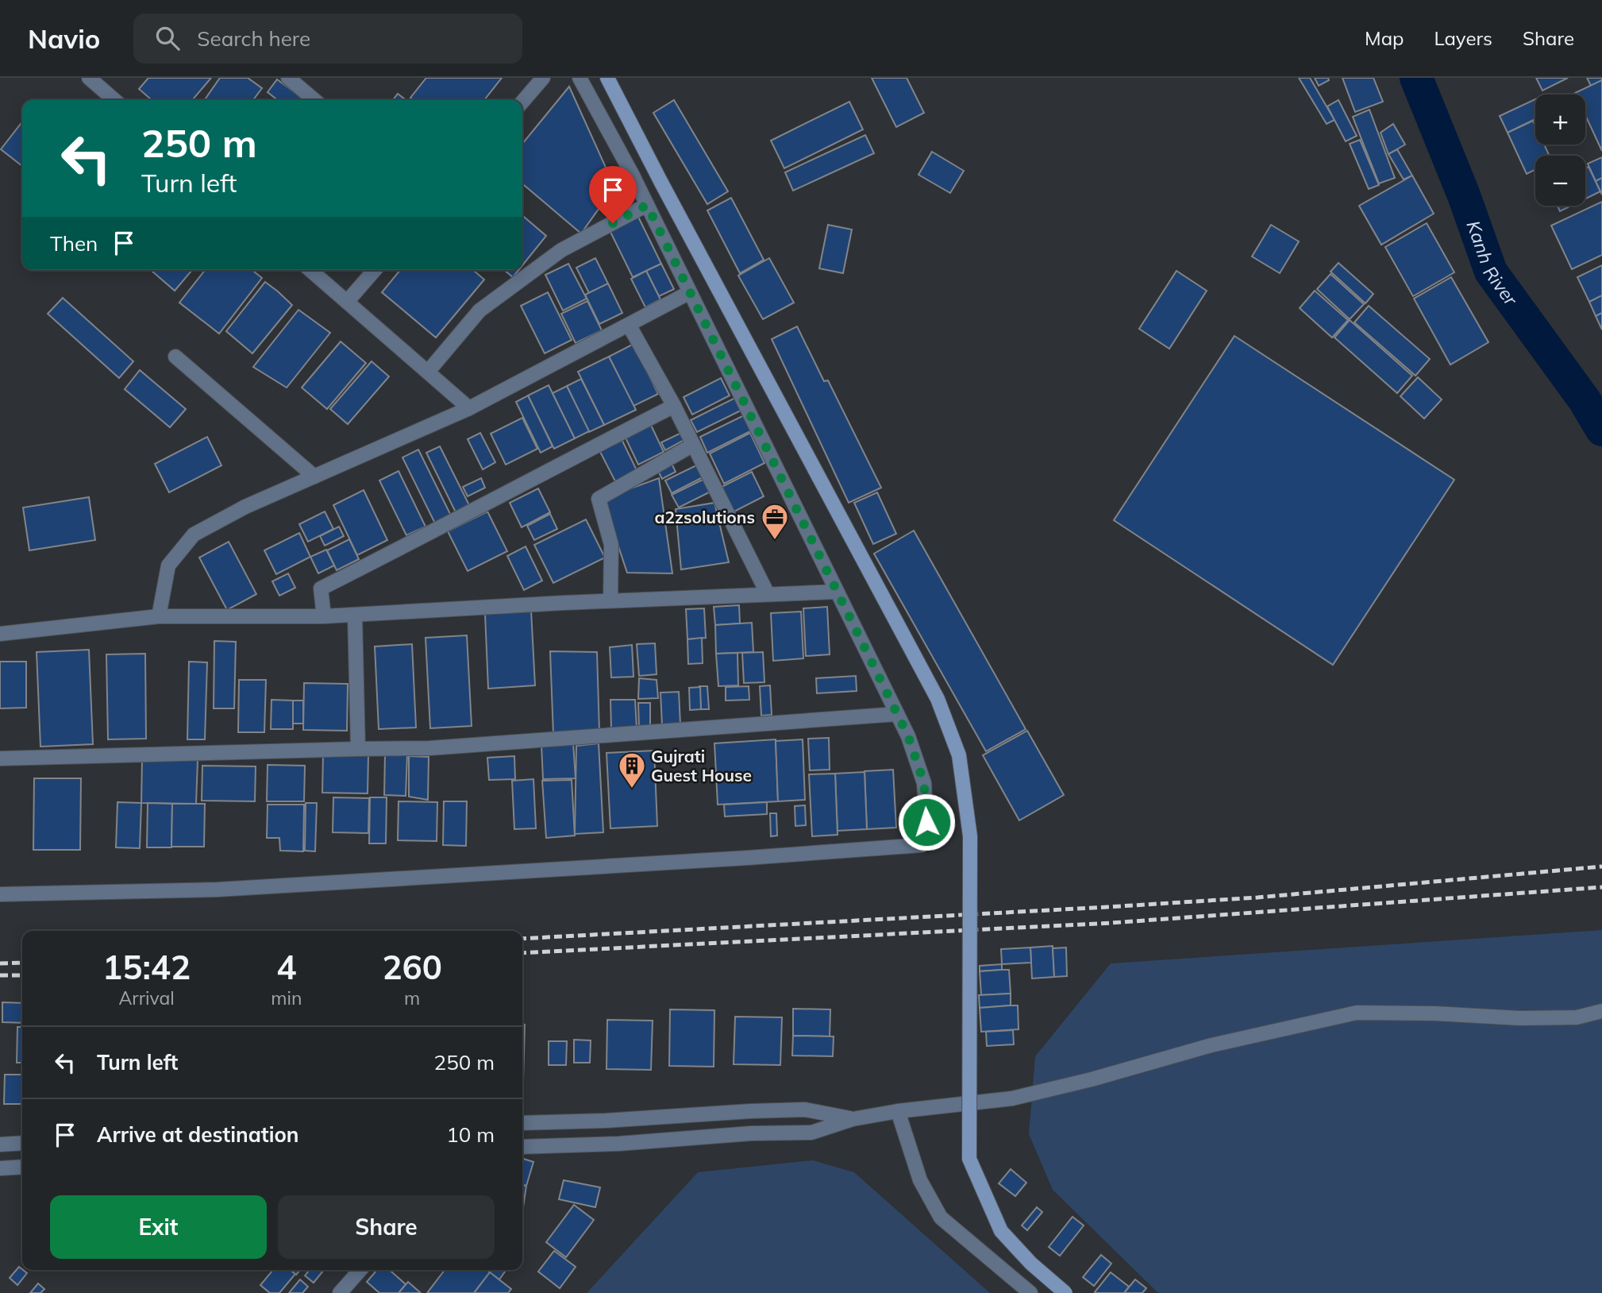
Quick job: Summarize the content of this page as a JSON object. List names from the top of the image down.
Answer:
{
  "water": ["Kanh River"],
  "places": {
    "office": ["a2zsolutions"],
    "building": ["Gujrati Guest House"]
  },
  "page": {
    "header": "Navio",
    "search": "Search here",
    "nav": ["Map", "Layers", "Share"],
    "map_buttons": ["+", "−"],
    "turn": ["250 m", "Turn left"],
    "then": "Then",
    "eta": [
      "15:42",
      "Arrival",
      "4",
      "min",
      "260",
      "m"
    ],
    "list": [
      {
        "name": "Turn left",
        "value": "250 m"
      },
      {
        "name": "Arrive at destination",
        "value": "10 m"
      }
    ],
    "buttons": ["Exit", "Share"]
  }
}
